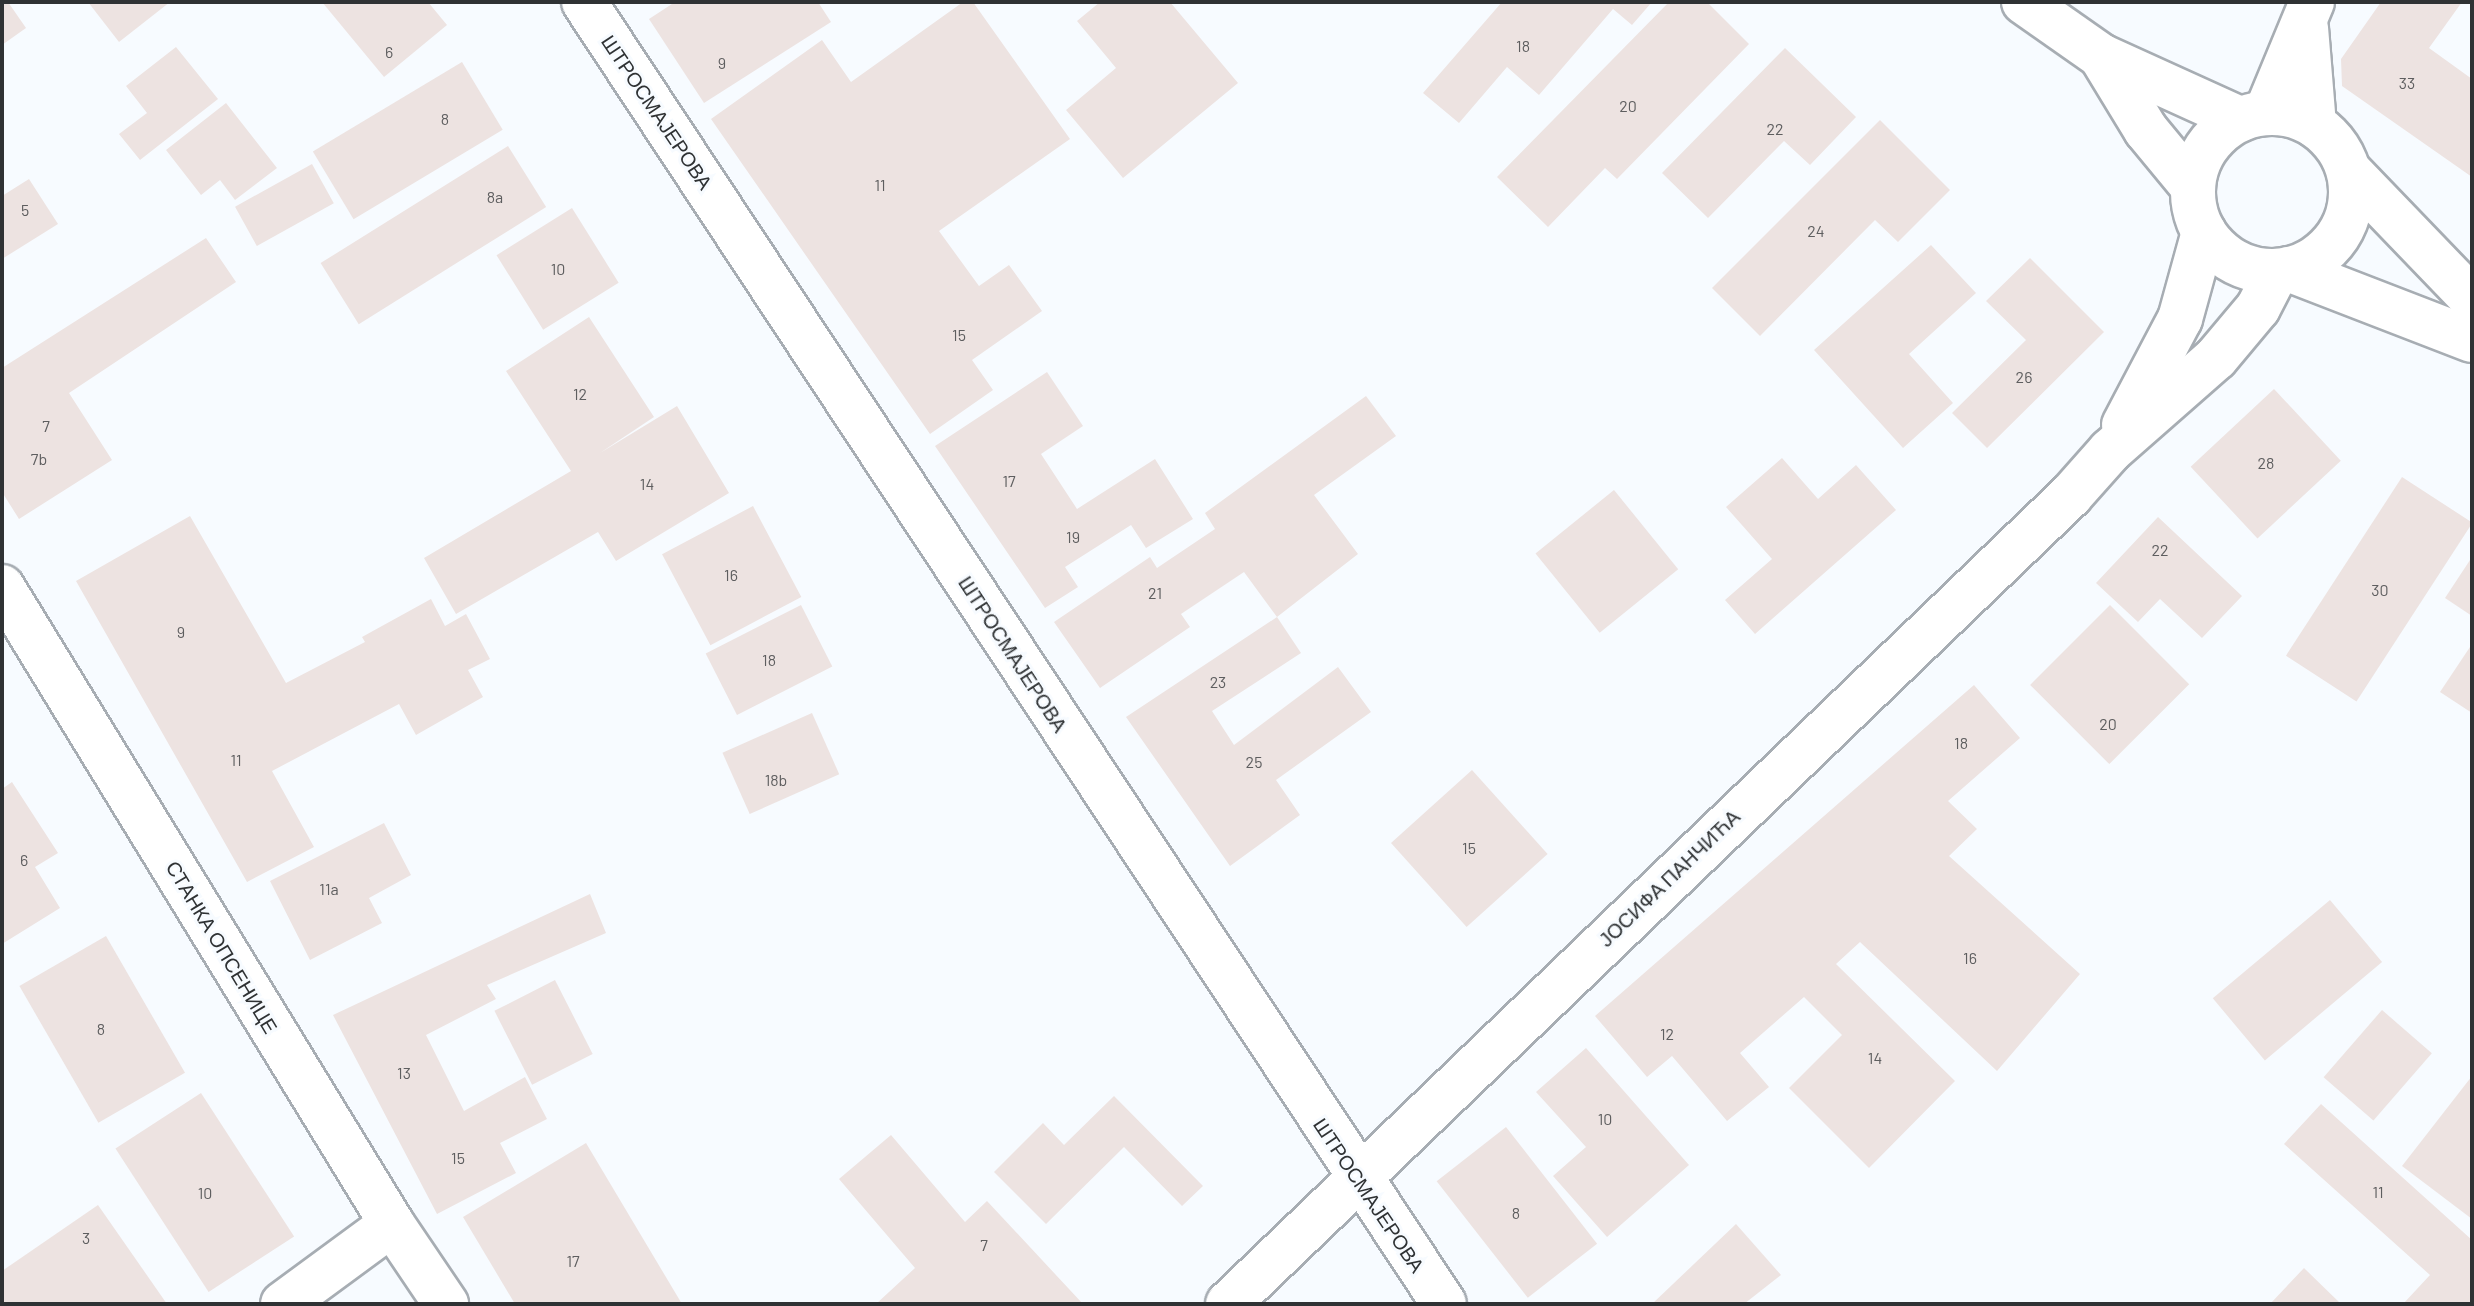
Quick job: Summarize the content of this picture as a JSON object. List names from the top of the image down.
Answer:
{
  "streets": {
    "street": ["ШТРОСМАЈЕРОВА", "ЈОСИФА ПАНЧИЋА", "СТАНКА ОПСЕНИЦЕ"]
  },
  "crossings": [
    ["ШТРОСМАЈЕРОВА", "ЈОСИФА ПАНЧИЋА"]
  ],
  "house_numbers": [
    "18",
    "6",
    "9",
    "33",
    "20",
    "8",
    "22",
    "11",
    "8a",
    "5",
    "24",
    "10",
    "15",
    "26",
    "12",
    "7",
    "7b",
    "28",
    "17",
    "14",
    "19",
    "22",
    "16",
    "30",
    "21",
    "9",
    "18",
    "23",
    "20",
    "18",
    "11",
    "25",
    "18b",
    "15",
    "6",
    "11a",
    "16",
    "8",
    "12",
    "14",
    "13",
    "10",
    "15",
    "11",
    "10",
    "8",
    "3",
    "7",
    "17"
  ]
}
